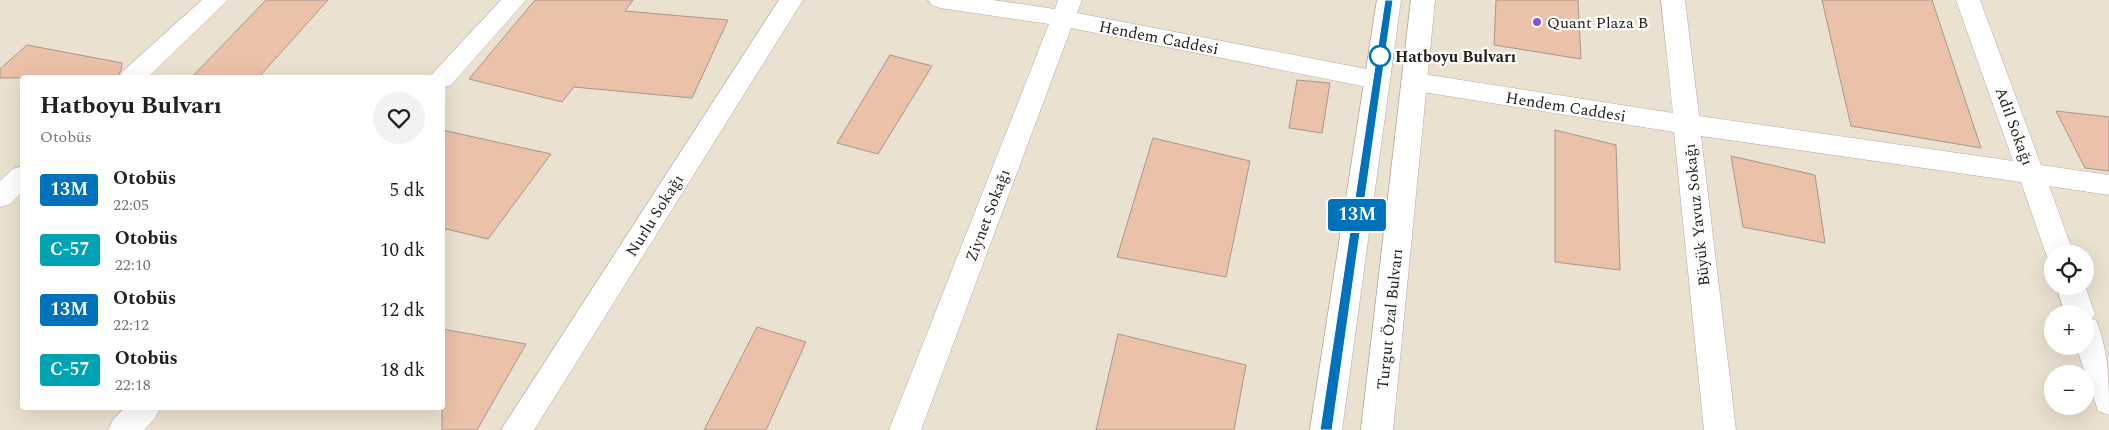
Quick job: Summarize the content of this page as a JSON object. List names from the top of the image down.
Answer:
{
  "streets": {
    "street": [
      "Hendem Caddesi",
      "Adil Sokağı",
      "Nurlu Sokağı",
      "Ziynet Sokağı",
      "Büyük Yavuz Sokağı",
      "Turgut Özal Bulvarı"
    ]
  },
  "crossings": [
    ["Hendem Caddesi", "Adil Sokağı"],
    ["Hendem Caddesi", "Ziynet Sokağı"],
    ["Hendem Caddesi", "Büyük Yavuz Sokağı"],
    ["Hendem Caddesi", "Turgut Özal Bulvarı"]
  ],
  "places": ["Quant Plaza B", "Hatboyu Bulvarı"],
  "lines": ["bus line 13M"],
  "page": {
    "on_map": "13M",
    "heading": ["Hatboyu Bulvarı", "Otobüs"],
    "list": [
      {
        "mark": "13M",
        "name": "Otobüs",
        "note": "22:05",
        "value": "5 dk"
      },
      {
        "mark": "C-57",
        "name": "Otobüs",
        "note": "22:10",
        "value": "10 dk"
      },
      {
        "mark": "13M",
        "name": "Otobüs",
        "note": "22:12",
        "value": "12 dk"
      },
      {
        "mark": "C-57",
        "name": "Otobüs",
        "note": "22:18",
        "value": "18 dk"
      }
    ],
    "map_buttons": ["+", "−"]
  }
}
